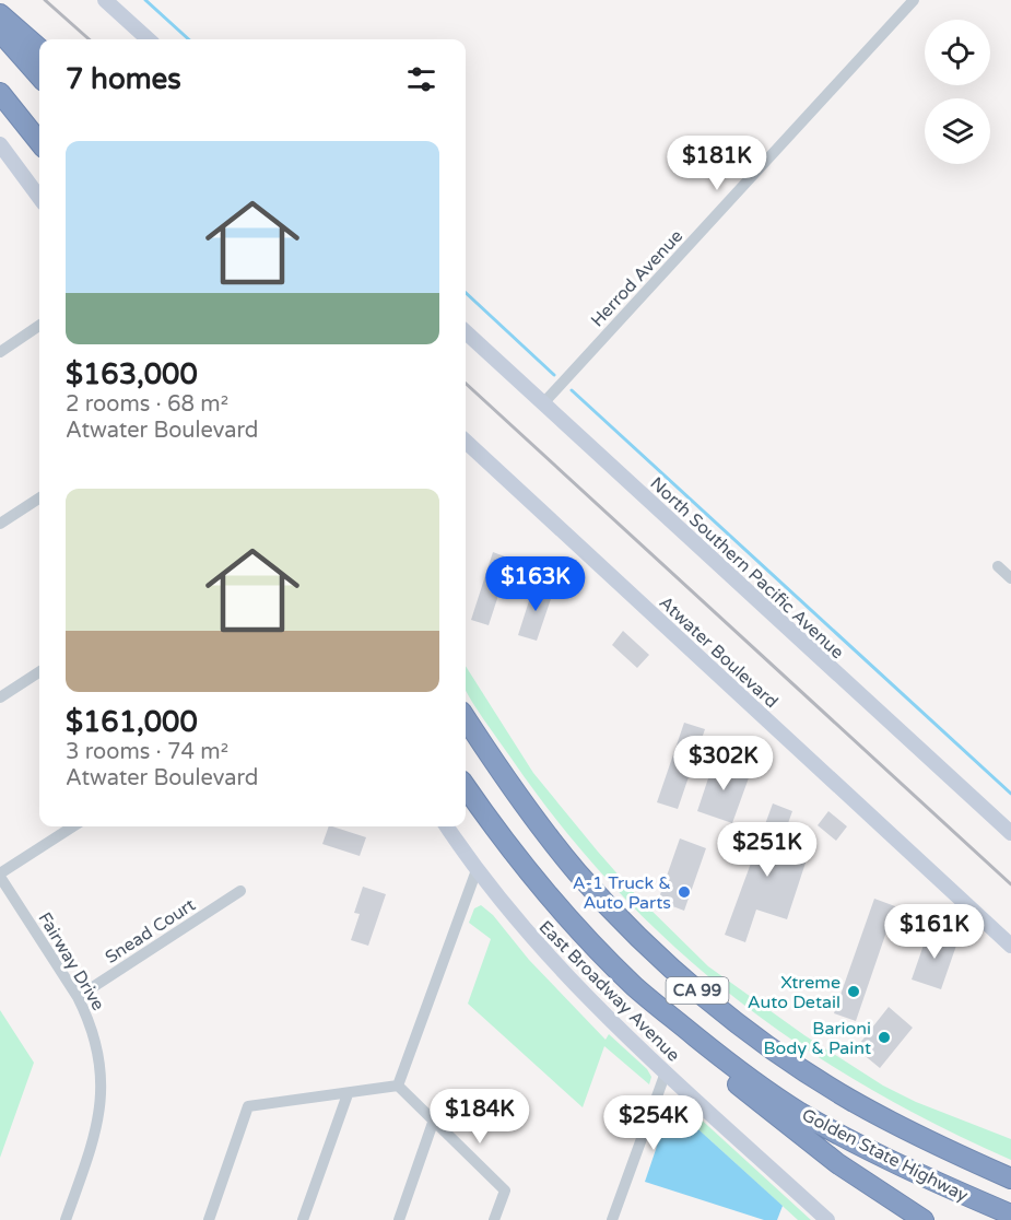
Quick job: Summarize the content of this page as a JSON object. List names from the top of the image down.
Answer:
{
  "streets": {
    "highway": ["CA 99", "Golden State Highway"],
    "main road": ["North Southern Pacific Avenue", "Atwater Boulevard", "East Broadway Avenue"],
    "street": ["Herrod Avenue", "Snead Court", "Fairway Drive"]
  },
  "crossings": [
    ["Herrod Avenue", "North Southern Pacific Avenue"],
    ["Snead Court", "Fairway Drive"]
  ],
  "places": ["A-1 Truck & Auto Parts", "Xtreme Auto Detail", "Barioni Body & Paint"],
  "page": {
    "heading": "7 homes",
    "list": [
      {
        "name": "$163,000",
        "note": "2 rooms · 68 m² · Atwater Boulevard"
      },
      {
        "name": "$161,000",
        "note": "3 rooms · 74 m² · Atwater Boulevard"
      }
    ],
    "price": [
      "$181K",
      "$163K",
      "$302K",
      "$251K",
      "$161K",
      "$184K",
      "$254K"
    ]
  }
}
